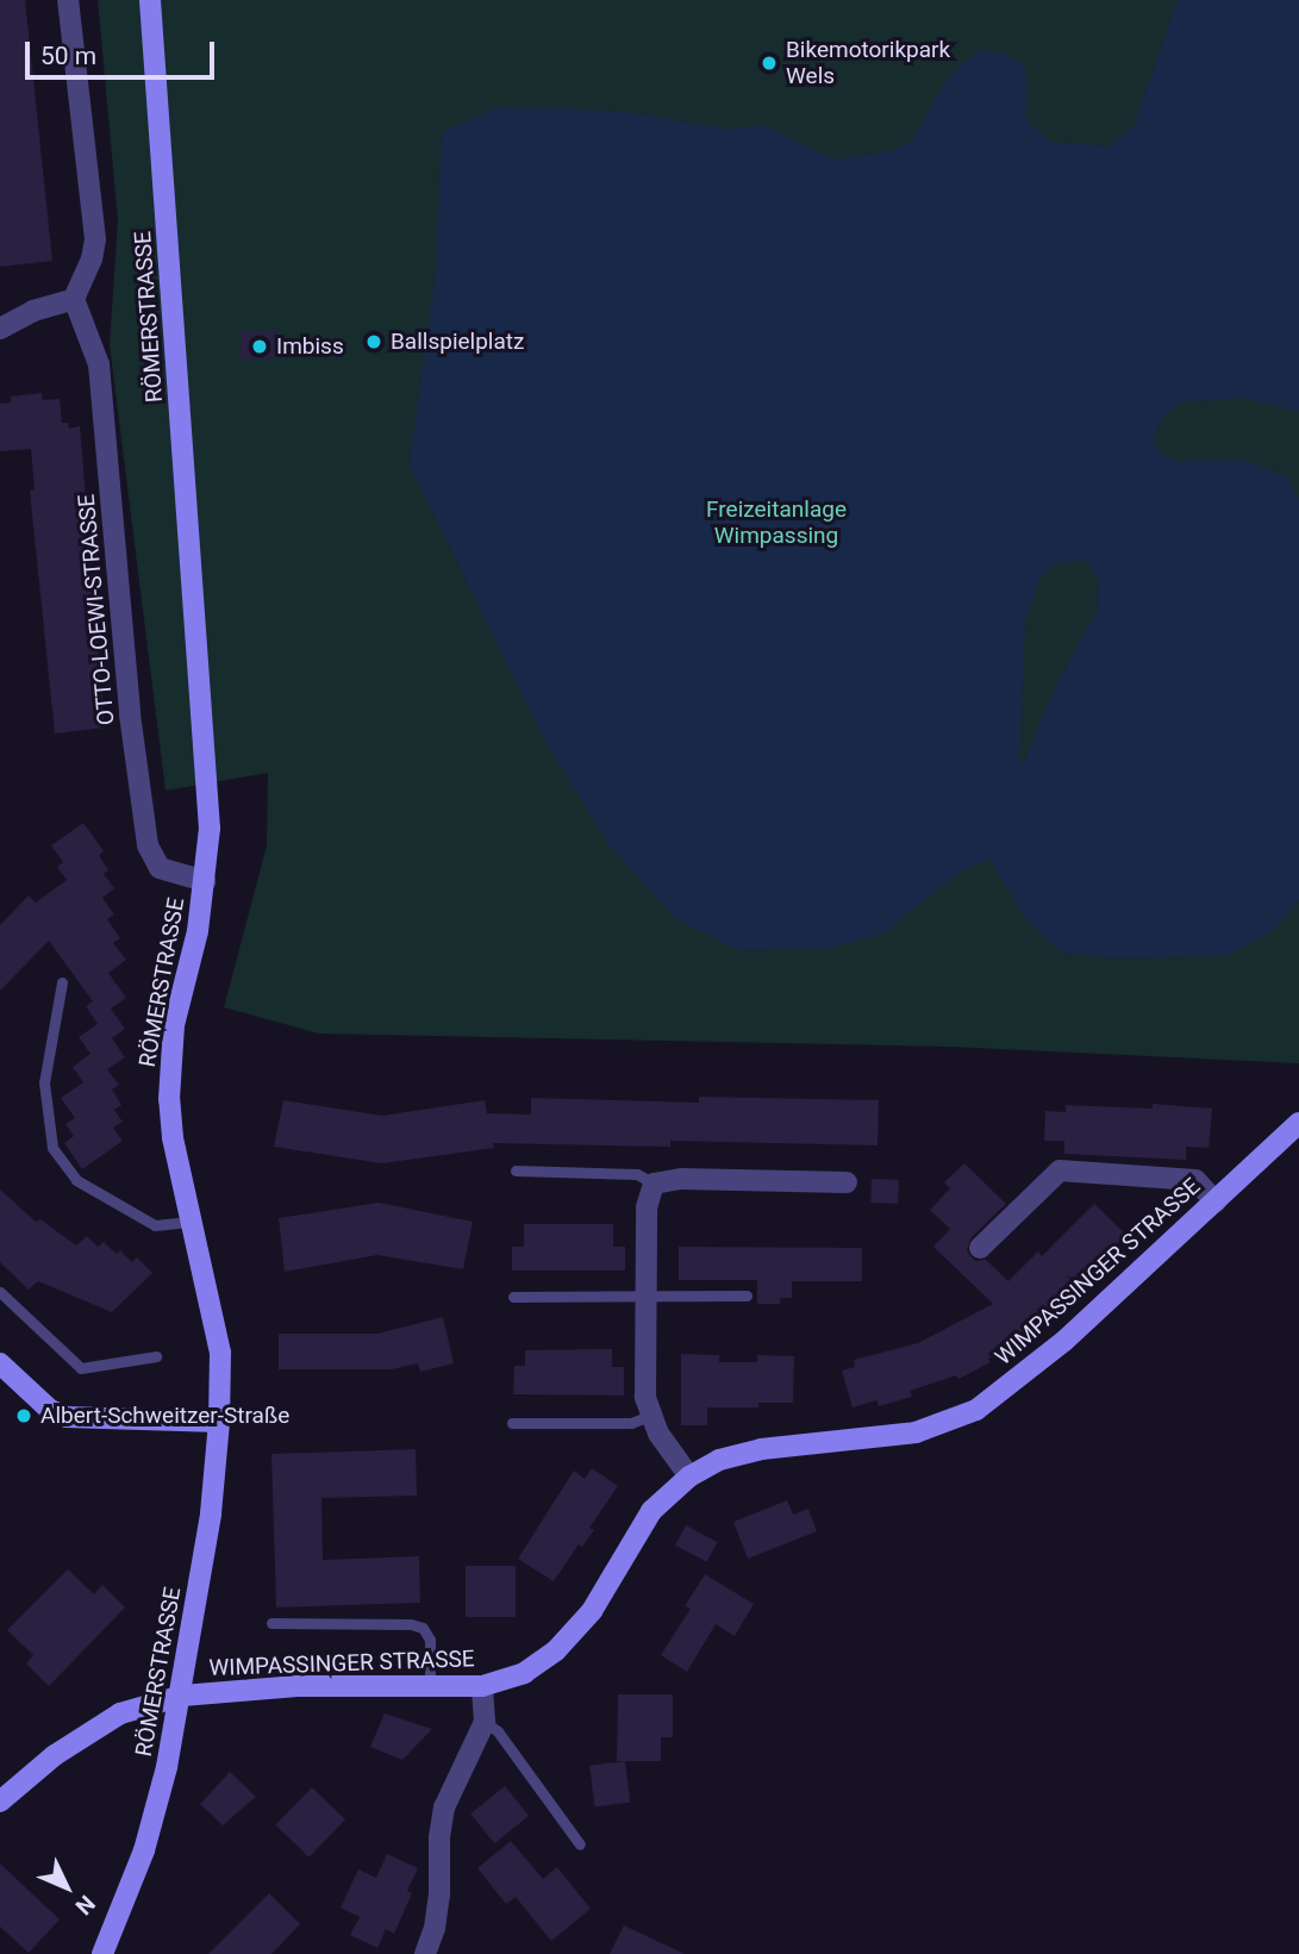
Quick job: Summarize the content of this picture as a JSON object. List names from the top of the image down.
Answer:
{
  "streets": {
    "main road": ["RÖMERSTRASSE", "WIMPASSINGER STRASSE"],
    "street": ["OTTO-LOEWI-STRASSE"]
  },
  "crossings": [
    ["RÖMERSTRASSE", "OTTO-LOEWI-STRASSE"],
    ["RÖMERSTRASSE", "WIMPASSINGER STRASSE"]
  ],
  "parks": ["Freizeitanlage Wimpassing"],
  "places": [
    "Bikemotorikpark Wels",
    "Ballspielplatz",
    "Imbiss",
    "Albert-Schweitzer-Straße"
  ],
  "scale_bar": "50 m",
  "north": "bottom right"
}
